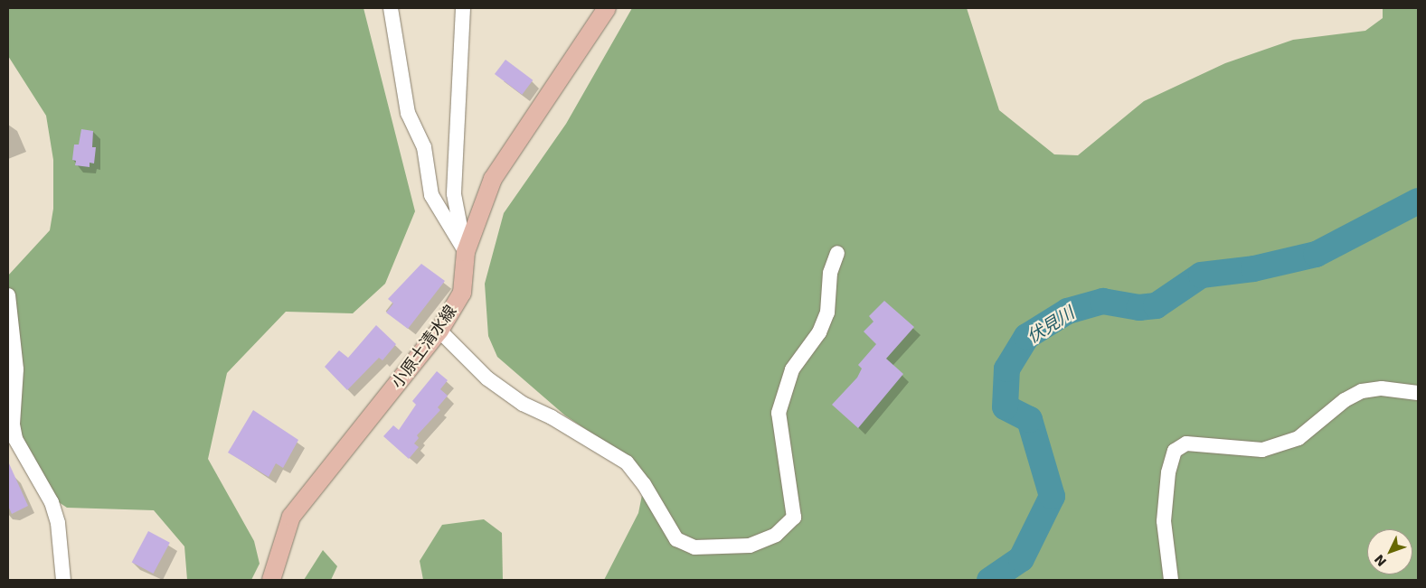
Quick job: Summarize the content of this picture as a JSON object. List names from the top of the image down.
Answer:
{
  "streets": {
    "main road": ["小原土清水線"]
  },
  "water": ["伏見川"],
  "north": "bottom left"
}
